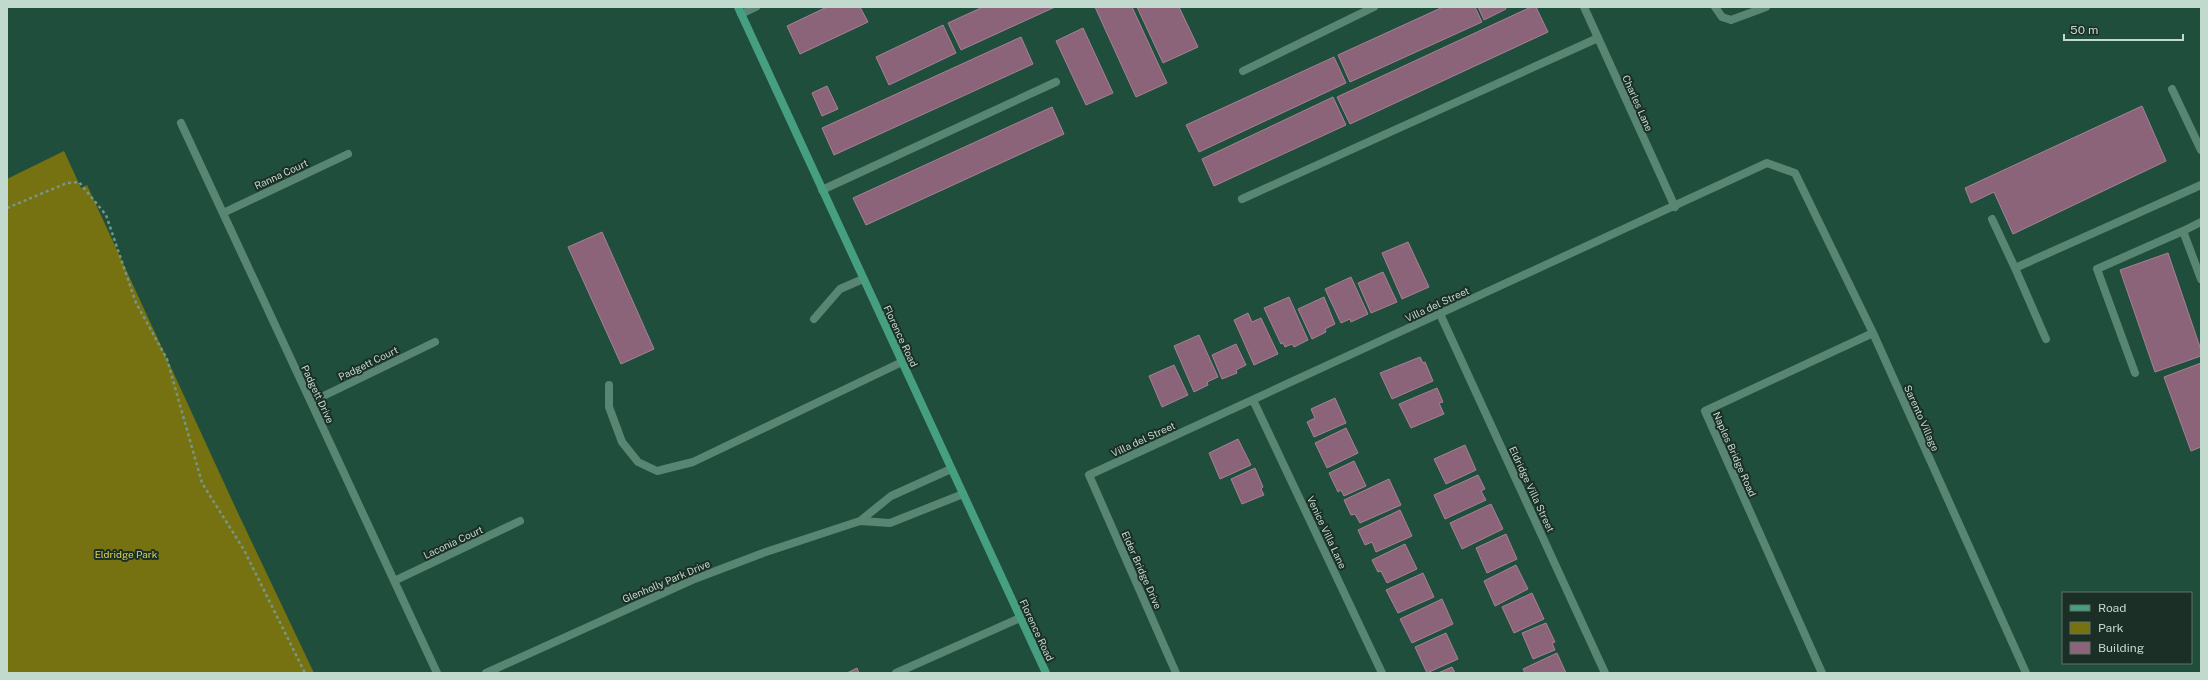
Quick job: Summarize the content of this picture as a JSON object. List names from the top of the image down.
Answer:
{
  "streets": {
    "street": [
      "Charles Lane",
      "Ranna Court",
      "Villa del Street",
      "Florence Road",
      "Padgett Court",
      "Padgett Drive",
      "Sarento Village",
      "Naples Bridge Road",
      "Eldridge Villa Street",
      "Venice Villa Lane",
      "Laconia Court",
      "Elder Bridge Drive",
      "Glenholly Park Drive"
    ]
  },
  "crossings": [
    ["Charles Lane", "Villa del Street"],
    ["Ranna Court", "Padgett Drive"],
    ["Villa del Street", "Sarento Village"],
    ["Villa del Street", "Eldridge Villa Street"],
    ["Villa del Street", "Venice Villa Lane"],
    ["Villa del Street", "Elder Bridge Drive"],
    ["Florence Road", "Glenholly Park Drive"],
    ["Padgett Court", "Padgett Drive"],
    ["Padgett Drive", "Laconia Court"],
    ["Sarento Village", "Naples Bridge Road"]
  ],
  "parks": ["Eldridge Park"],
  "legend": ["Road", "Park", "Building"],
  "scale_bar": "50 m"
}
